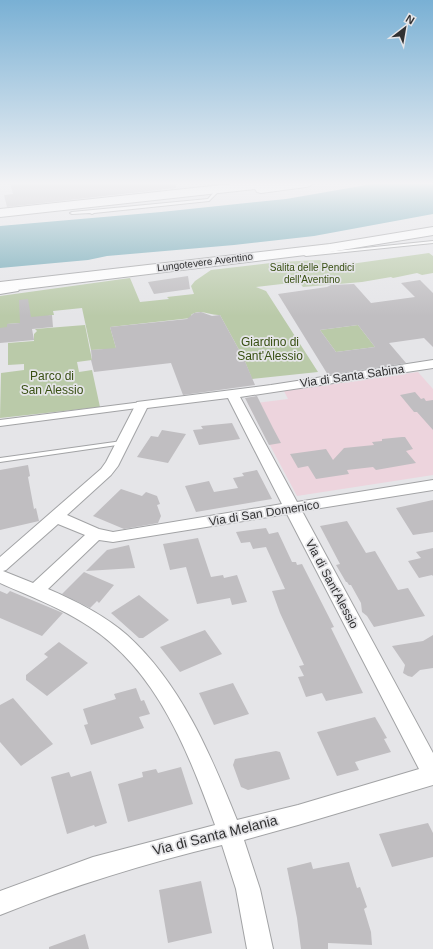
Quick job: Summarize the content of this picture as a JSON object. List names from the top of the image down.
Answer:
{
  "streets": {
    "main road": ["Lungotevere Aventino"],
    "street": [
      "Via di Santa Sabina",
      "Via di San Domenico",
      "Via di Sant'Alessio",
      "Via di Santa Melania"
    ]
  },
  "crossings": [
    ["Via di Santa Sabina", "Via di Sant'Alessio"],
    ["Via di San Domenico", "Via di Sant'Alessio"],
    ["Via di Sant'Alessio", "Via di Santa Melania"]
  ],
  "parks": ["Salita delle Pendici dell'Aventino", "Giardino di Sant'Alessio", "Parco di San Alessio"],
  "north": "top right"
}
